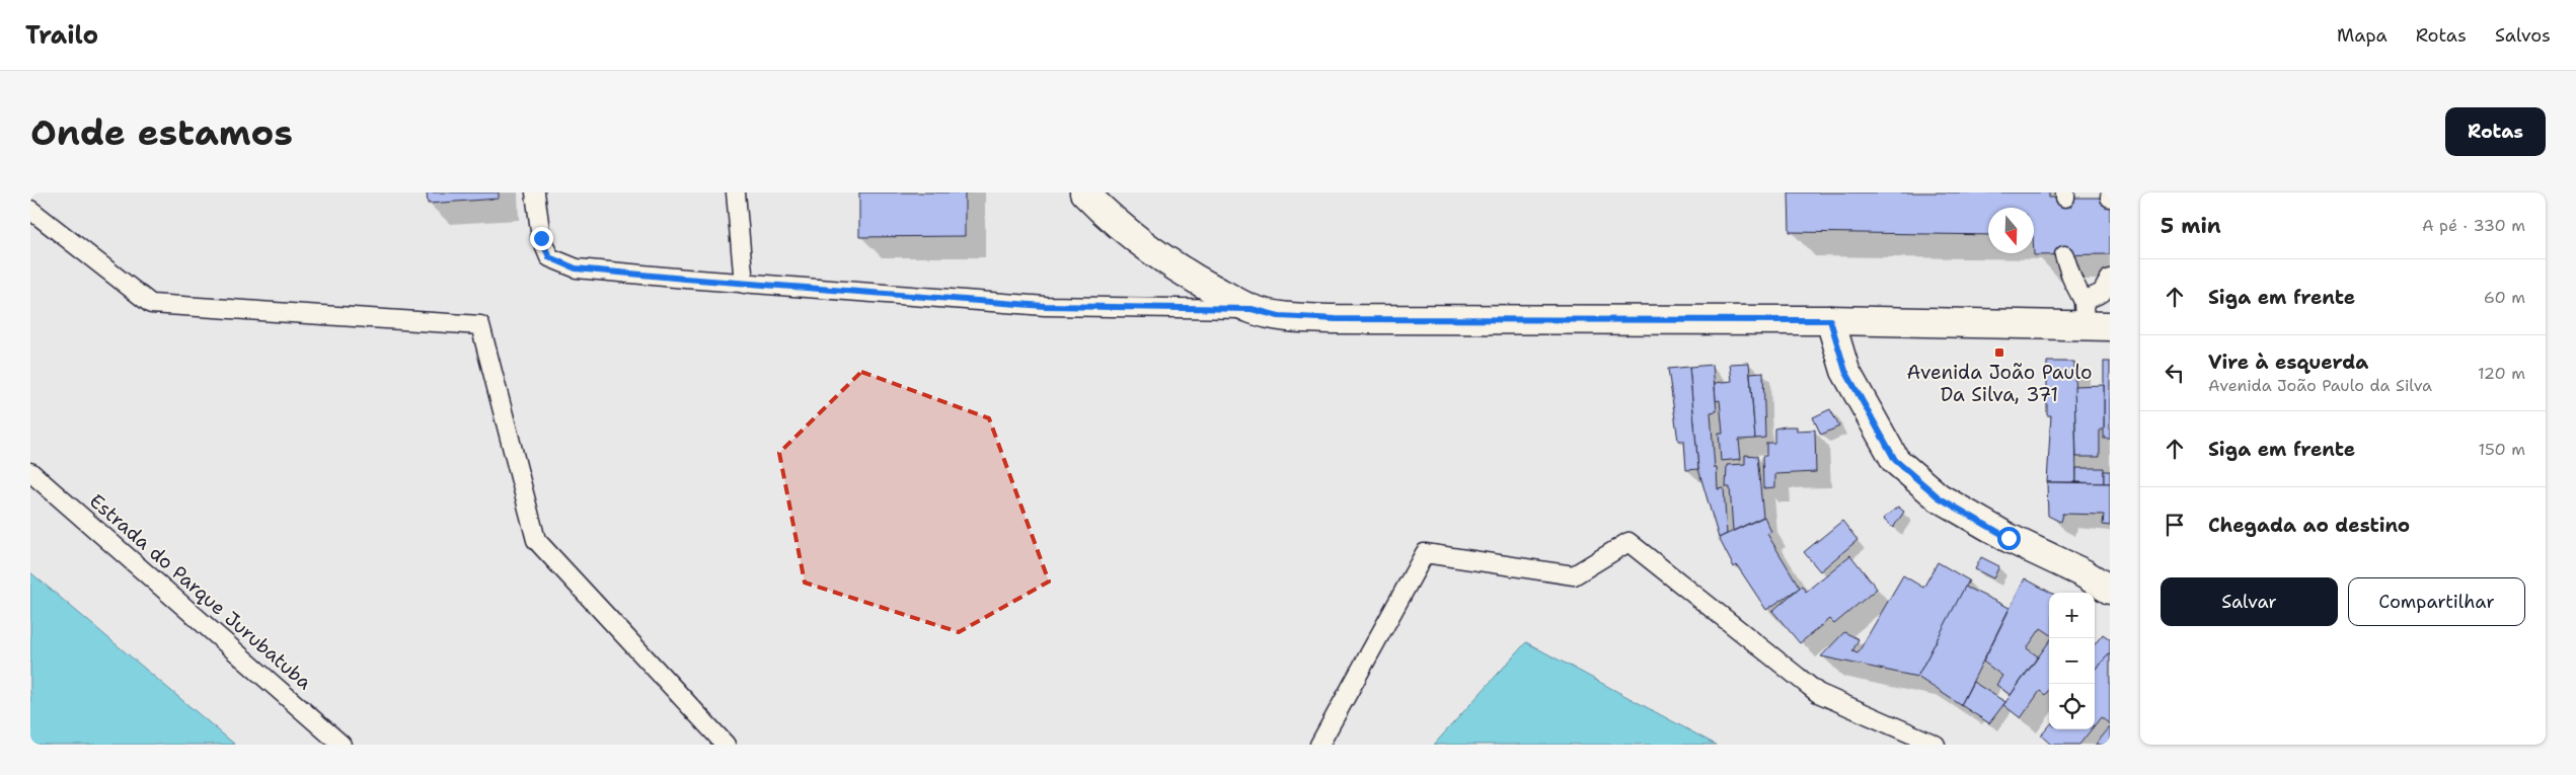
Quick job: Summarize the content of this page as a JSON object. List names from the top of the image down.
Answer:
{
  "streets": {
    "lane": ["Estrada do Parque Jurubatuba"]
  },
  "places": {
    "transit": ["Avenida João Paulo Da Silva, 371"]
  },
  "north": "bottom",
  "page": {
    "header": "Trailo",
    "nav": ["Mapa", "Rotas", "Salvos"],
    "buttons": [
      "Rotas",
      ["Salvar", "Compartilhar"]
    ],
    "title": "Onde estamos",
    "heading": ["5 min", "A pé · 330 m"],
    "list": [
      ["Siga em frente", "60 m"],
      ["Vire à esquerda", "Avenida João Paulo da Silva", "120 m"],
      ["Siga em frente", "150 m"],
      "Chegada ao destino"
    ],
    "map_buttons": ["+", "−"]
  }
}
